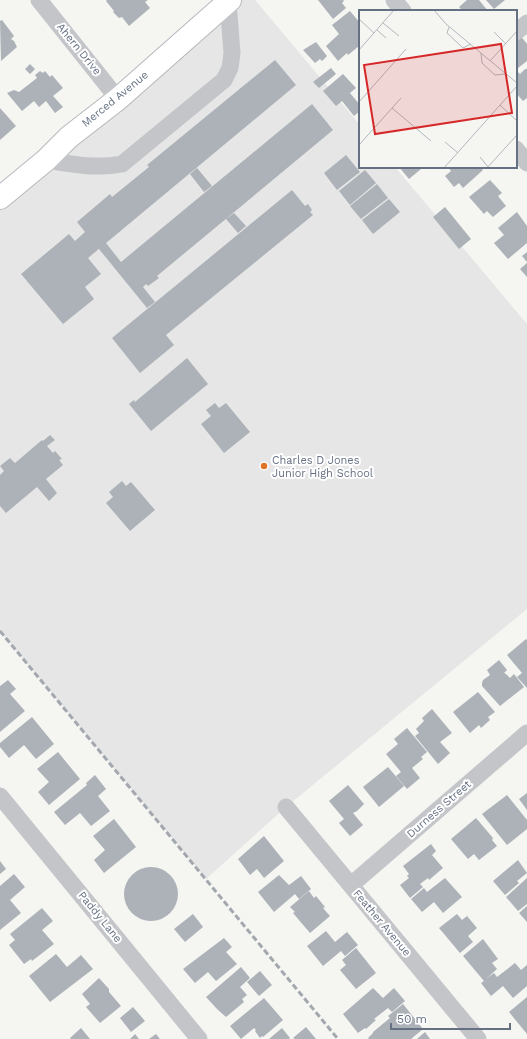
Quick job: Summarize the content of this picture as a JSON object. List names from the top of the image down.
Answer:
{
  "streets": {
    "main road": ["Merced Avenue"],
    "street": [
      "Ahern Drive",
      "Durness Street",
      "Paddy Lane",
      "Feather Avenue"
    ]
  },
  "crossings": [
    ["Ahern Drive", "Merced Avenue"],
    ["Durness Street", "Feather Avenue"]
  ],
  "places": ["Charles D Jones Junior High School"],
  "scale_bar": "50 m"
}
